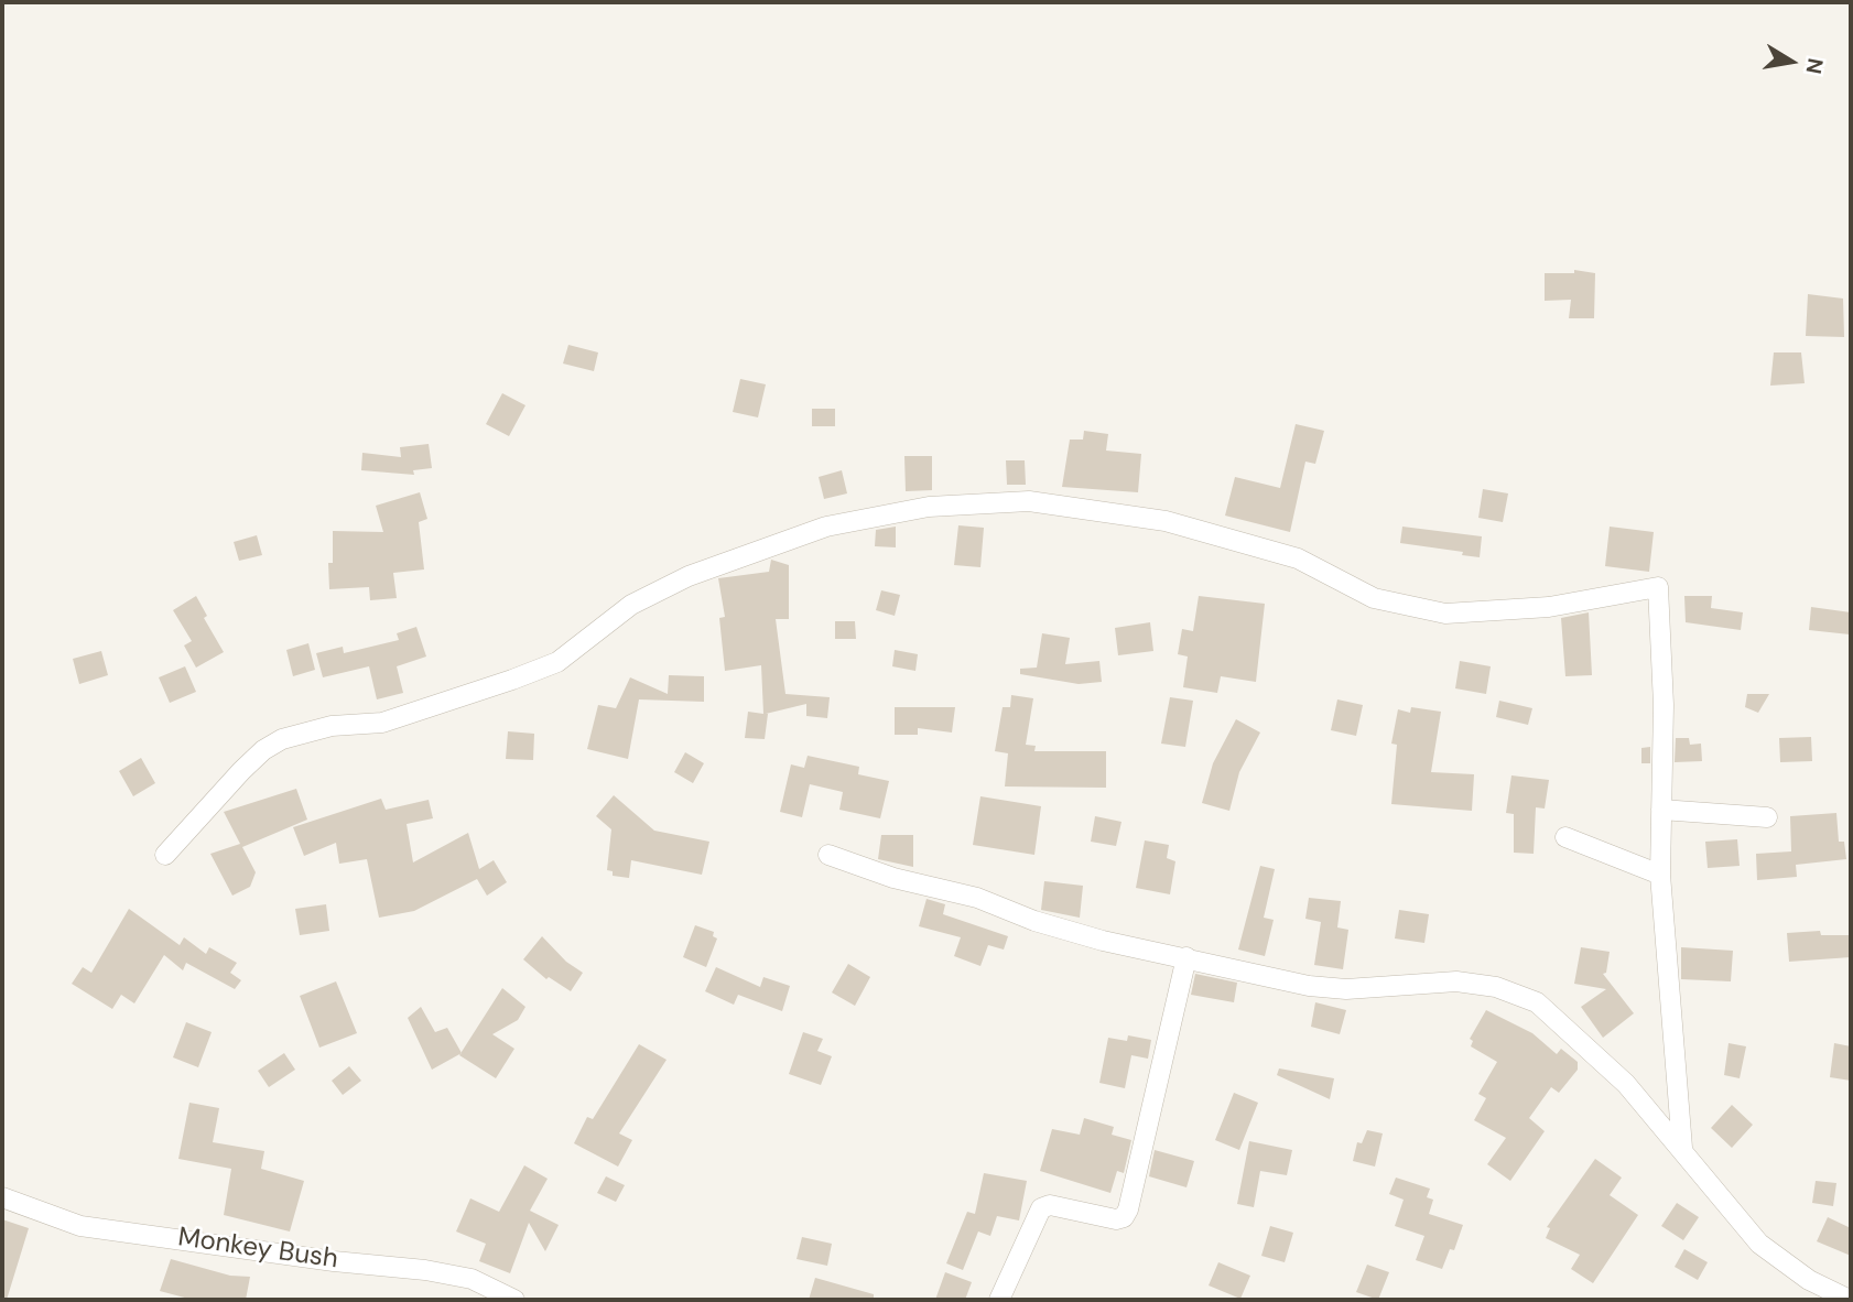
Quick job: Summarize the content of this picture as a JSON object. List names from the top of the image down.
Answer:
{
  "streets": {
    "street": ["Monkey Bush"]
  },
  "north": "right"
}
